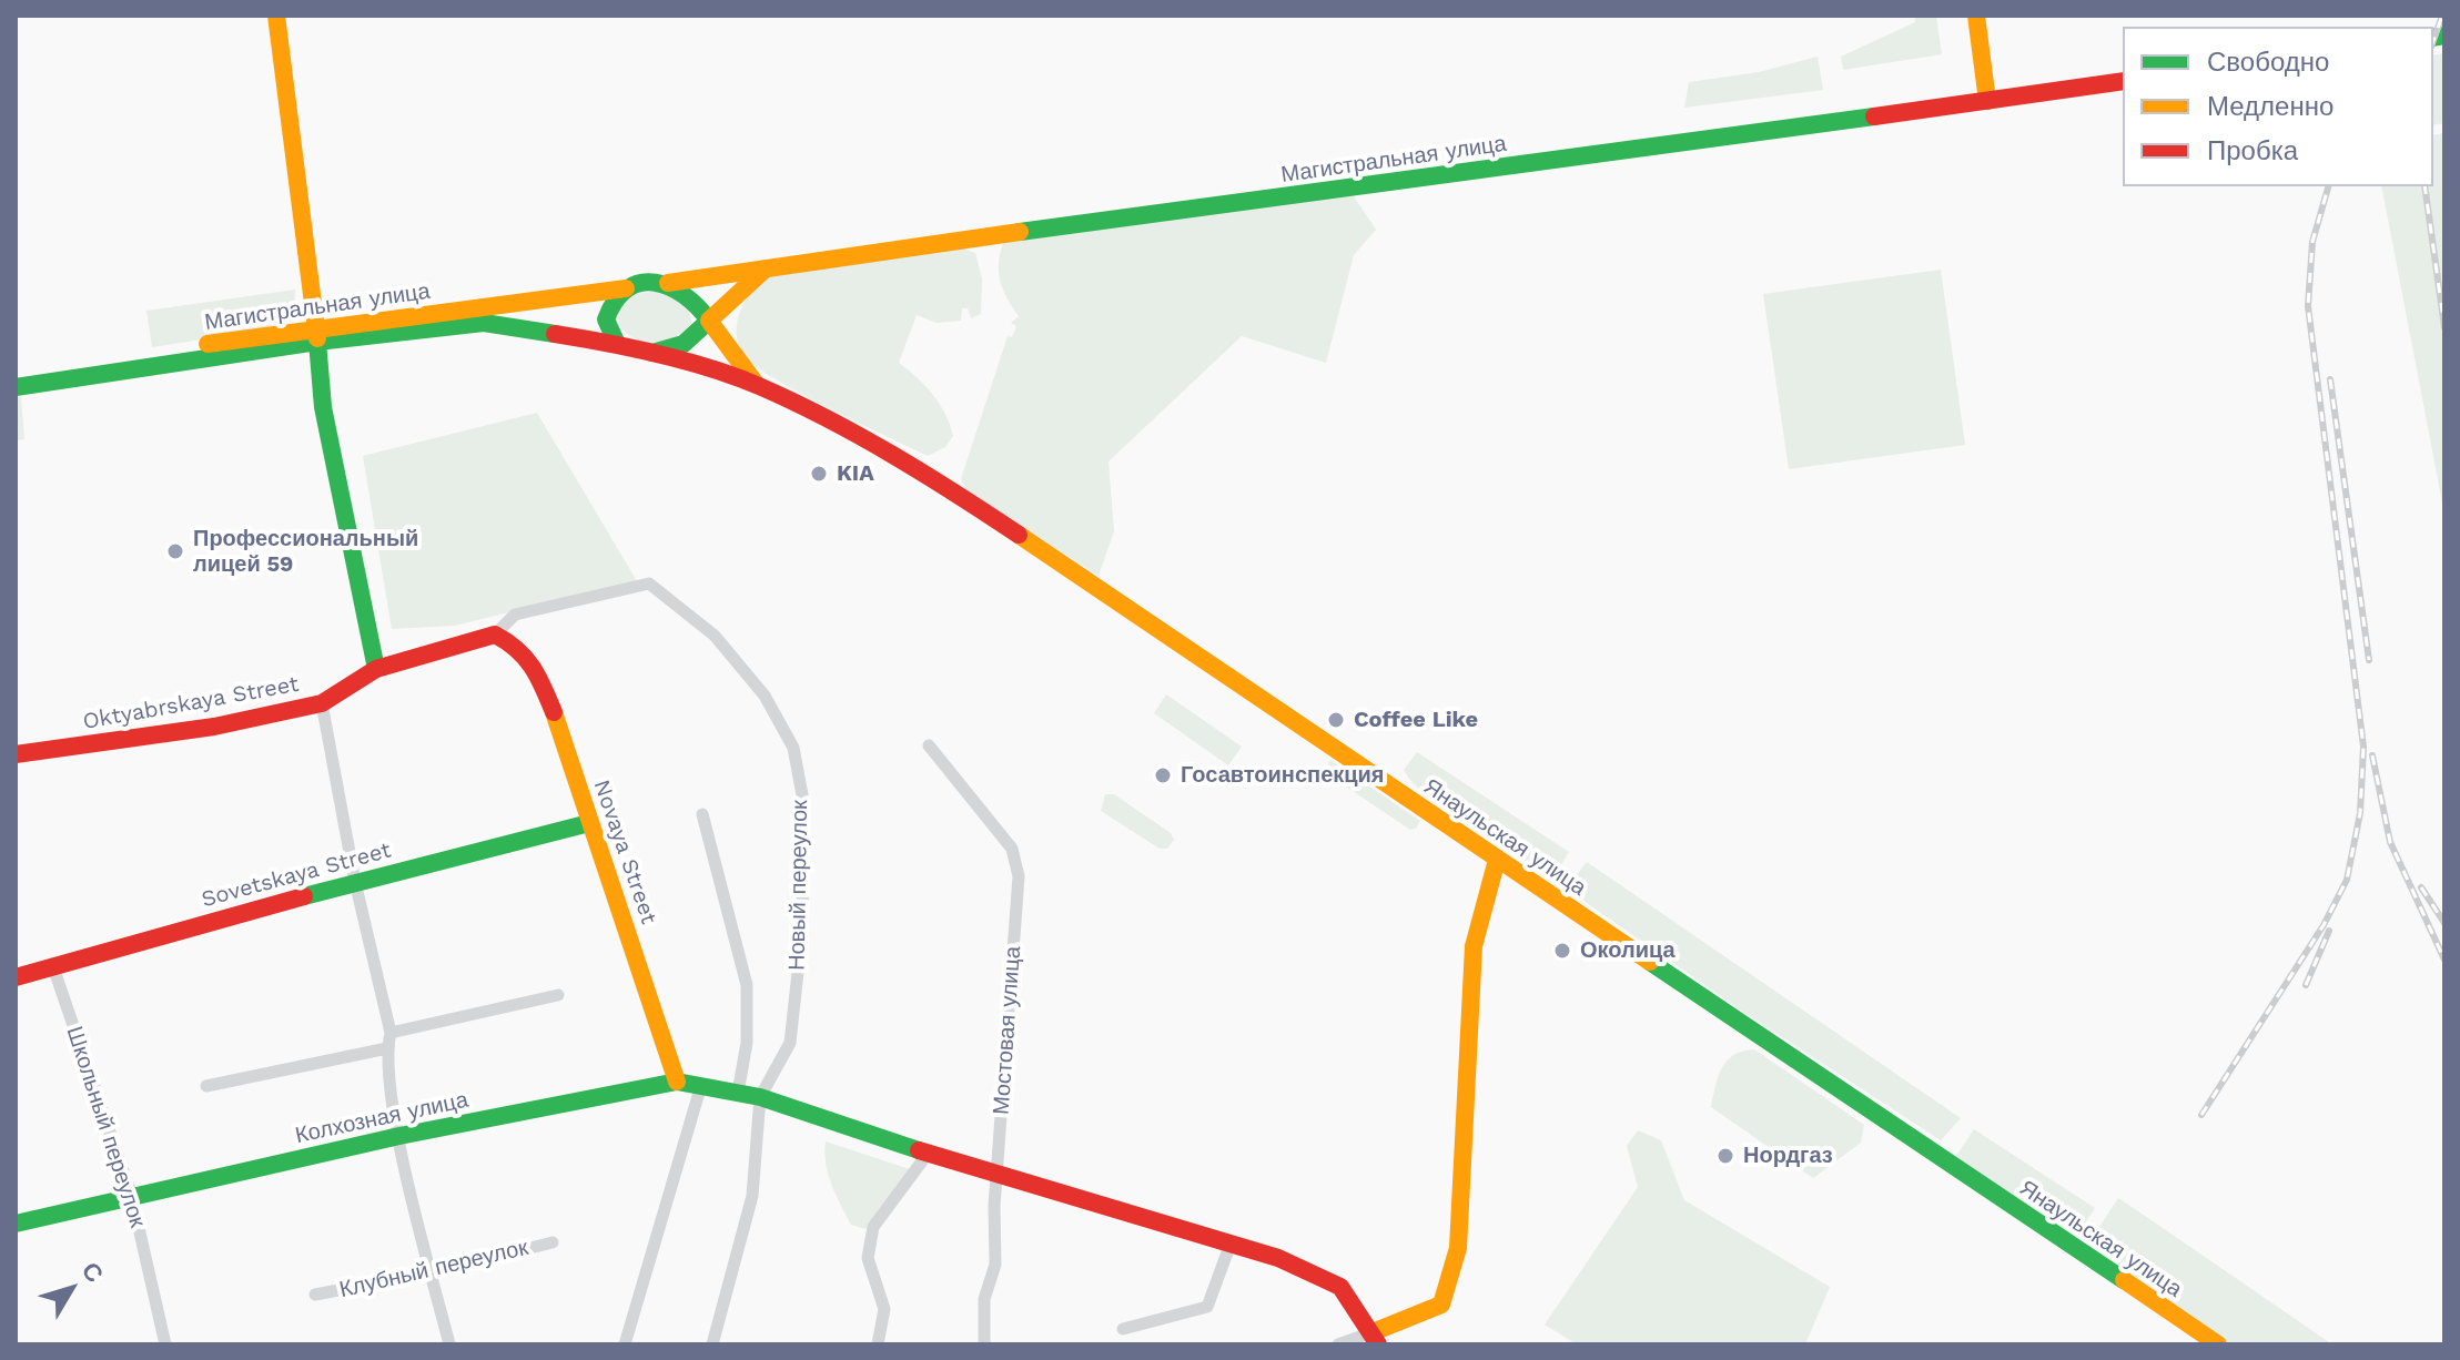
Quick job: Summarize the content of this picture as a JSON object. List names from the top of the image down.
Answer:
{
  "streets": {
    "main road": [
      "Магистральная улица",
      "Oktyabrskaya Street",
      "Янаульская улица",
      "Novaya Street",
      "Sovetskaya Street",
      "Колхозная улица"
    ],
    "street": [
      "Новый переулок",
      "Мостовая улица",
      "Школьный переулок",
      "Клубный переулок"
    ]
  },
  "crossings": [
    ["Магистральная улица", "Янаульская улица"],
    ["Oktyabrskaya Street", "Novaya Street"],
    ["Oktyabrskaya Street", "Новый переулок"],
    ["Novaya Street", "Sovetskaya Street"],
    ["Novaya Street", "Новый переулок"],
    ["Novaya Street", "Колхозная улица"],
    ["Sovetskaya Street", "Школьный переулок"],
    ["Новый переулок", "Колхозная улица"],
    ["Мостовая улица", "Колхозная улица"],
    ["Колхозная улица", "Школьный переулок"]
  ],
  "places": [
    "KIA",
    "Профессиональный лицей 59",
    "Coffee Like",
    "Госавтоинспекция",
    "Околица",
    "Нордгаз"
  ],
  "legend": ["Свободно", "Медленно", "Пробка"],
  "north": "top right"
}
